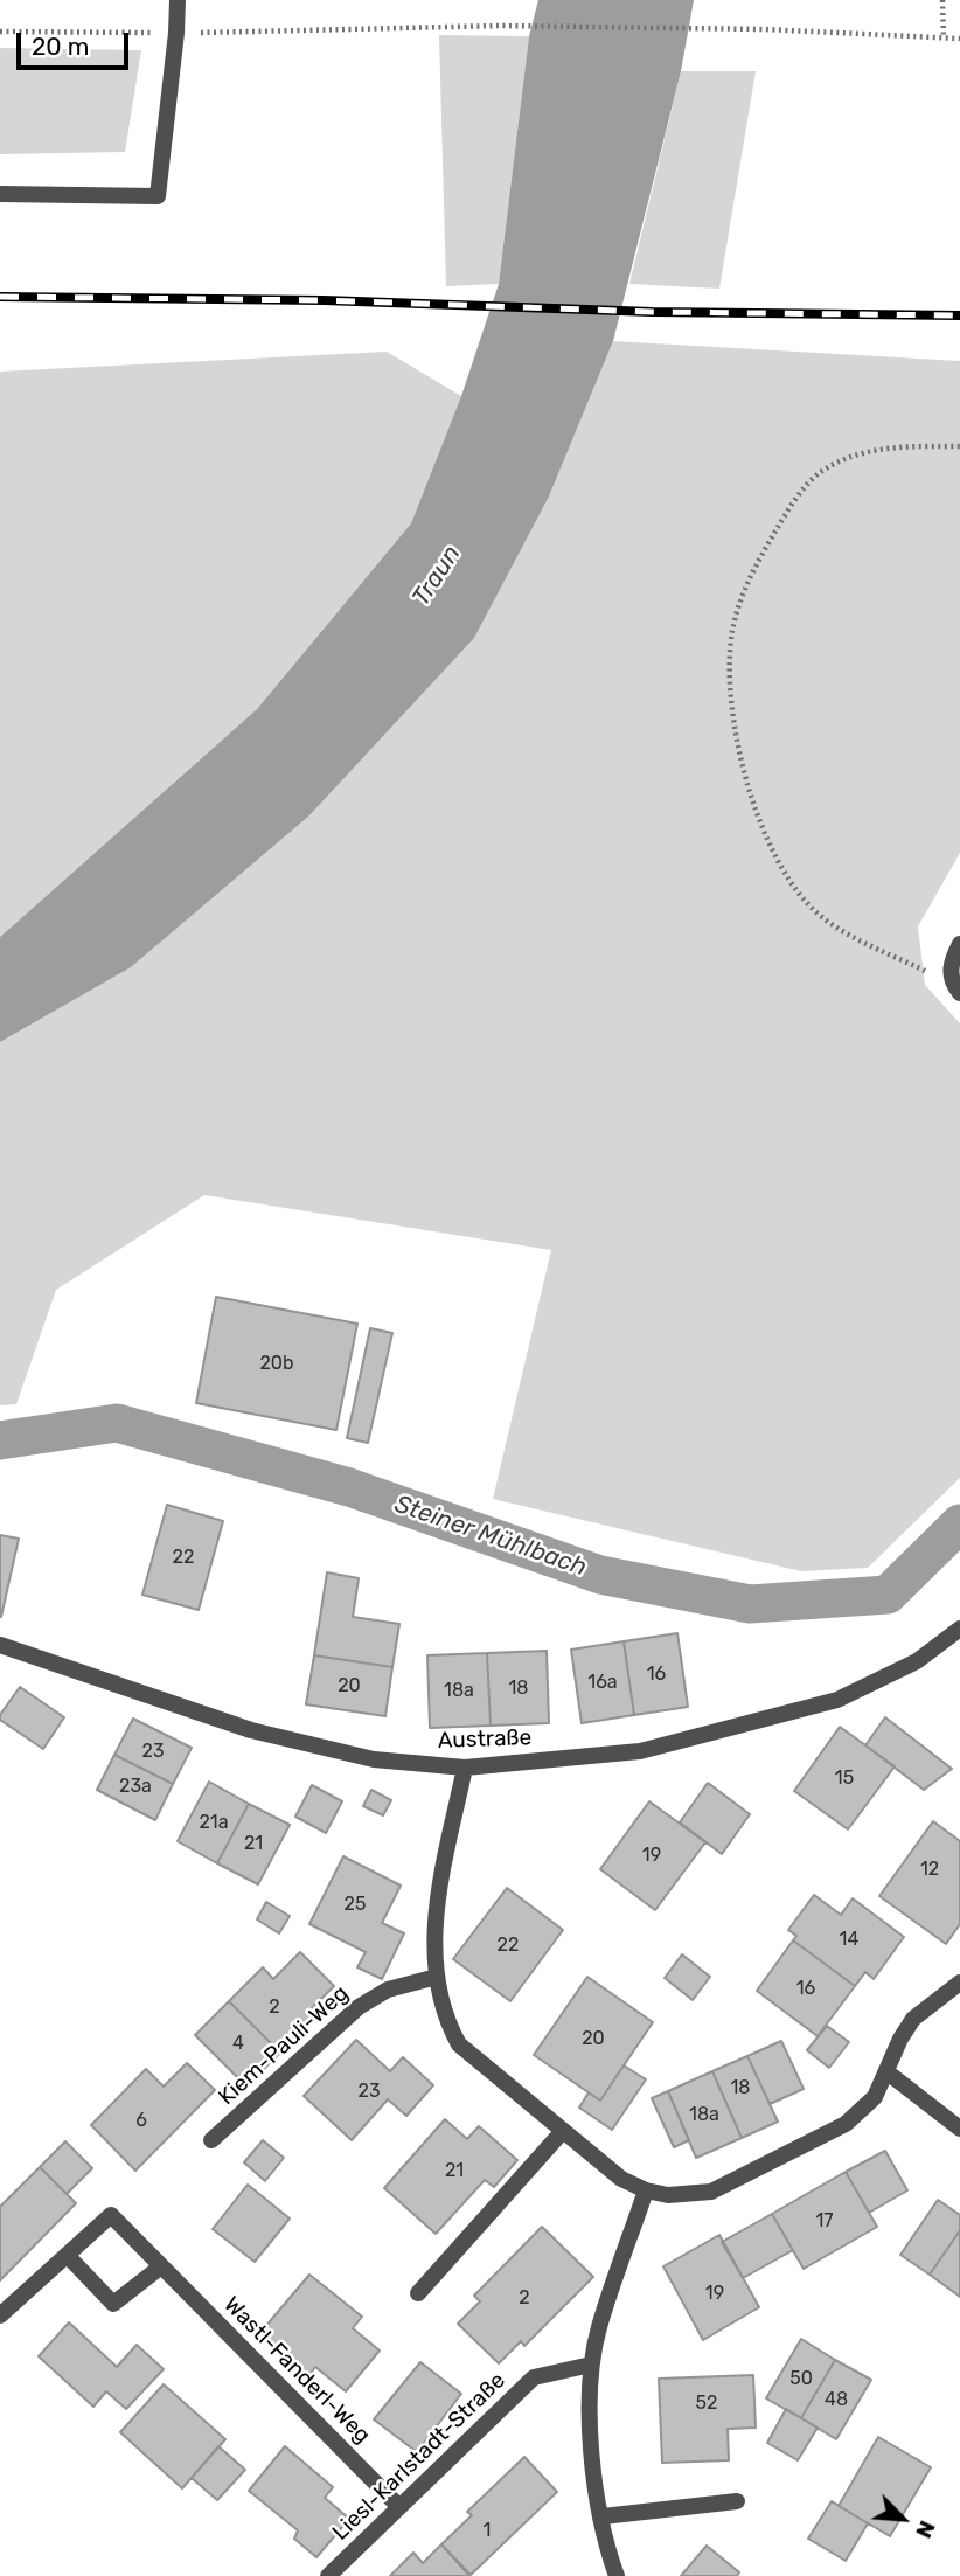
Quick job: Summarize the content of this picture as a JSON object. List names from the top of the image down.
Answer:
{
  "streets": {
    "street": [
      "Austraße",
      "Kiem-Pauli-Weg",
      "Wastl-Fanderl-Weg",
      "Liesl-Karlstadt-Straße"
    ]
  },
  "crossings": [
    ["Wastl-Fanderl-Weg", "Liesl-Karlstadt-Straße"]
  ],
  "water": ["Traun", "Steiner Mühlbach"],
  "house_numbers": [
    "20b",
    "22",
    "16",
    "16a",
    "20",
    "18",
    "18a",
    "23",
    "15",
    "23a",
    "21a",
    "21",
    "19",
    "12",
    "25",
    "14",
    "22",
    "16",
    "2",
    "20",
    "4",
    "18",
    "23",
    "18a",
    "6",
    "21",
    "17",
    "19",
    "2",
    "50",
    "48",
    "52",
    "1"
  ],
  "scale_bar": "20 m",
  "north": "bottom right"
}
